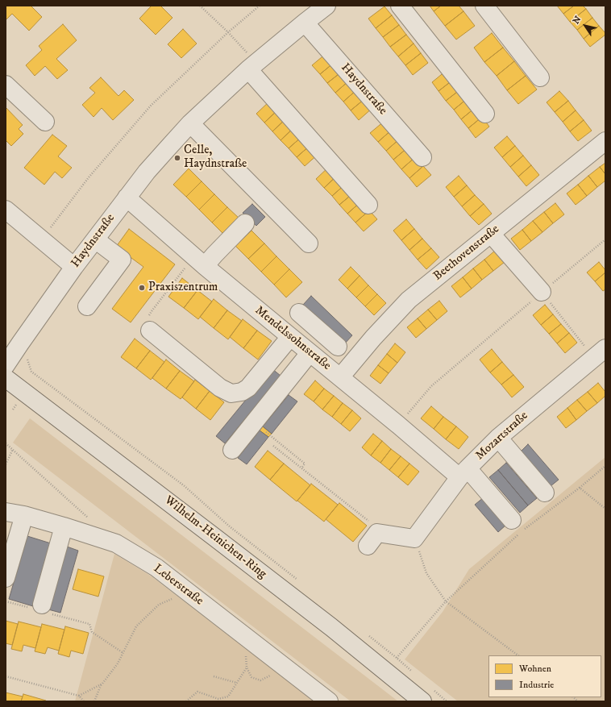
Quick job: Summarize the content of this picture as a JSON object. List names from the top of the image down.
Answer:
{
  "streets": {
    "main road": ["Wilhelm-Heinichen-Ring"],
    "street": [
      "Haydnstraße",
      "Beethovenstraße",
      "Mendelssohnstraße",
      "Mozartstraße",
      "Leberstraße"
    ]
  },
  "crossings": [
    ["Haydnstraße", "Mendelssohnstraße"],
    ["Beethovenstraße", "Mendelssohnstraße"],
    ["Mendelssohnstraße", "Mozartstraße"]
  ],
  "places": ["Celle, Haydnstraße", "Praxiszentrum"],
  "legend": ["Wohnen", "Industrie"],
  "north": "top left"
}
